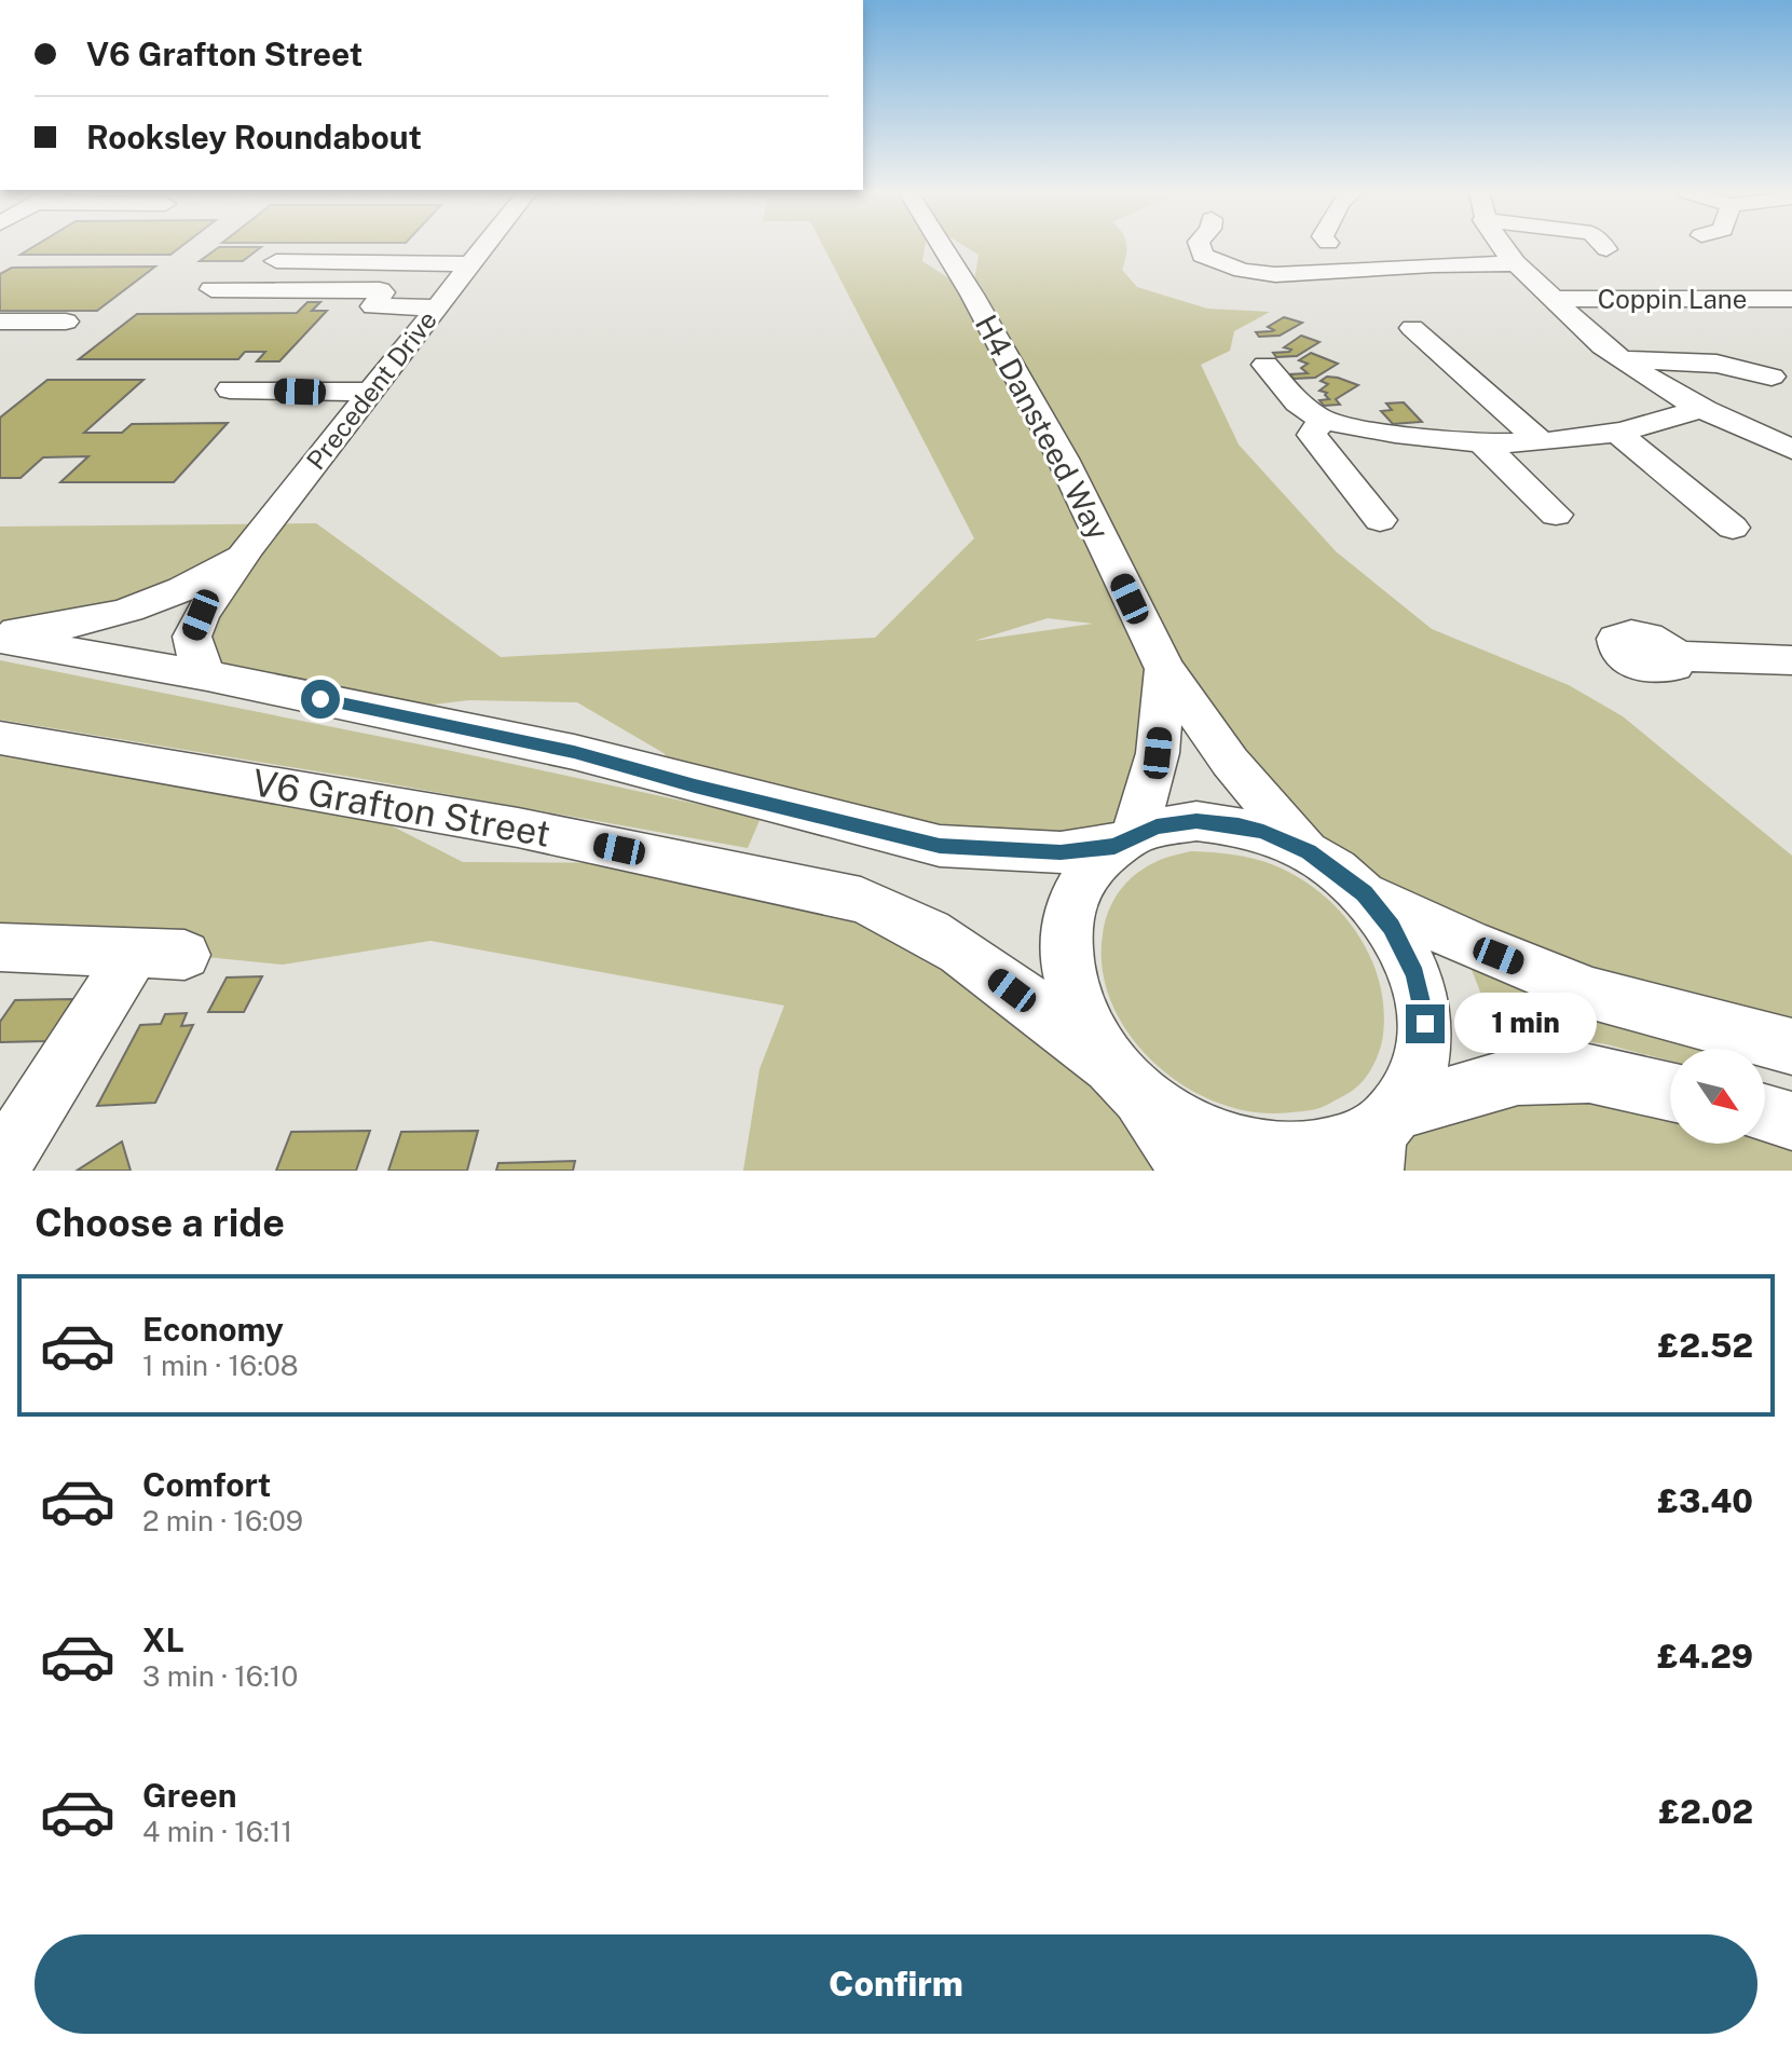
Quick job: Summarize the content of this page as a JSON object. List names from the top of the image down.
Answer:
{
  "streets": {
    "street": [
      "Coppin Lane",
      "Precedent Drive",
      "H4 Dansteed Way",
      "V6 Grafton Street"
    ]
  },
  "north": "bottom right",
  "page": {
    "banner": ["V6 Grafton Street", "Rooksley Roundabout"],
    "bubble": "1 min",
    "heading": "Choose a ride",
    "list": [
      {
        "name": "Economy",
        "note": "1 min · 16:08",
        "value": "£2.52"
      },
      {
        "name": "Comfort",
        "note": "2 min · 16:09",
        "value": "£3.40"
      },
      {
        "name": "XL",
        "note": "3 min · 16:10",
        "value": "£4.29"
      },
      {
        "name": "Green",
        "note": "4 min · 16:11",
        "value": "£2.02"
      }
    ],
    "buttons": "Confirm"
  }
}
